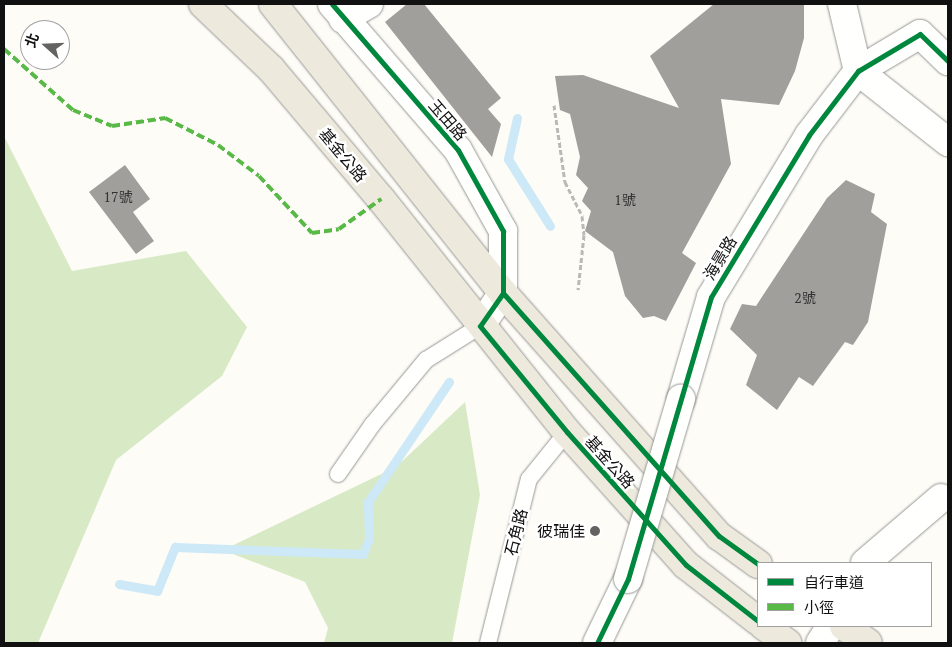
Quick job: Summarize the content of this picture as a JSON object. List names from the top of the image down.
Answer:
{
  "streets": {
    "main road": ["基金公路"],
    "street": ["玉田路", "海景路"],
    "lane": ["石角路"]
  },
  "crossings": [
    ["玉田路", "基金公路"],
    ["基金公路", "石角路"]
  ],
  "places": ["彼瑞佳"],
  "house_numbers": ["17號", "1號", "2號"],
  "legend": ["自行車道", "小徑"],
  "north": "left"
}
